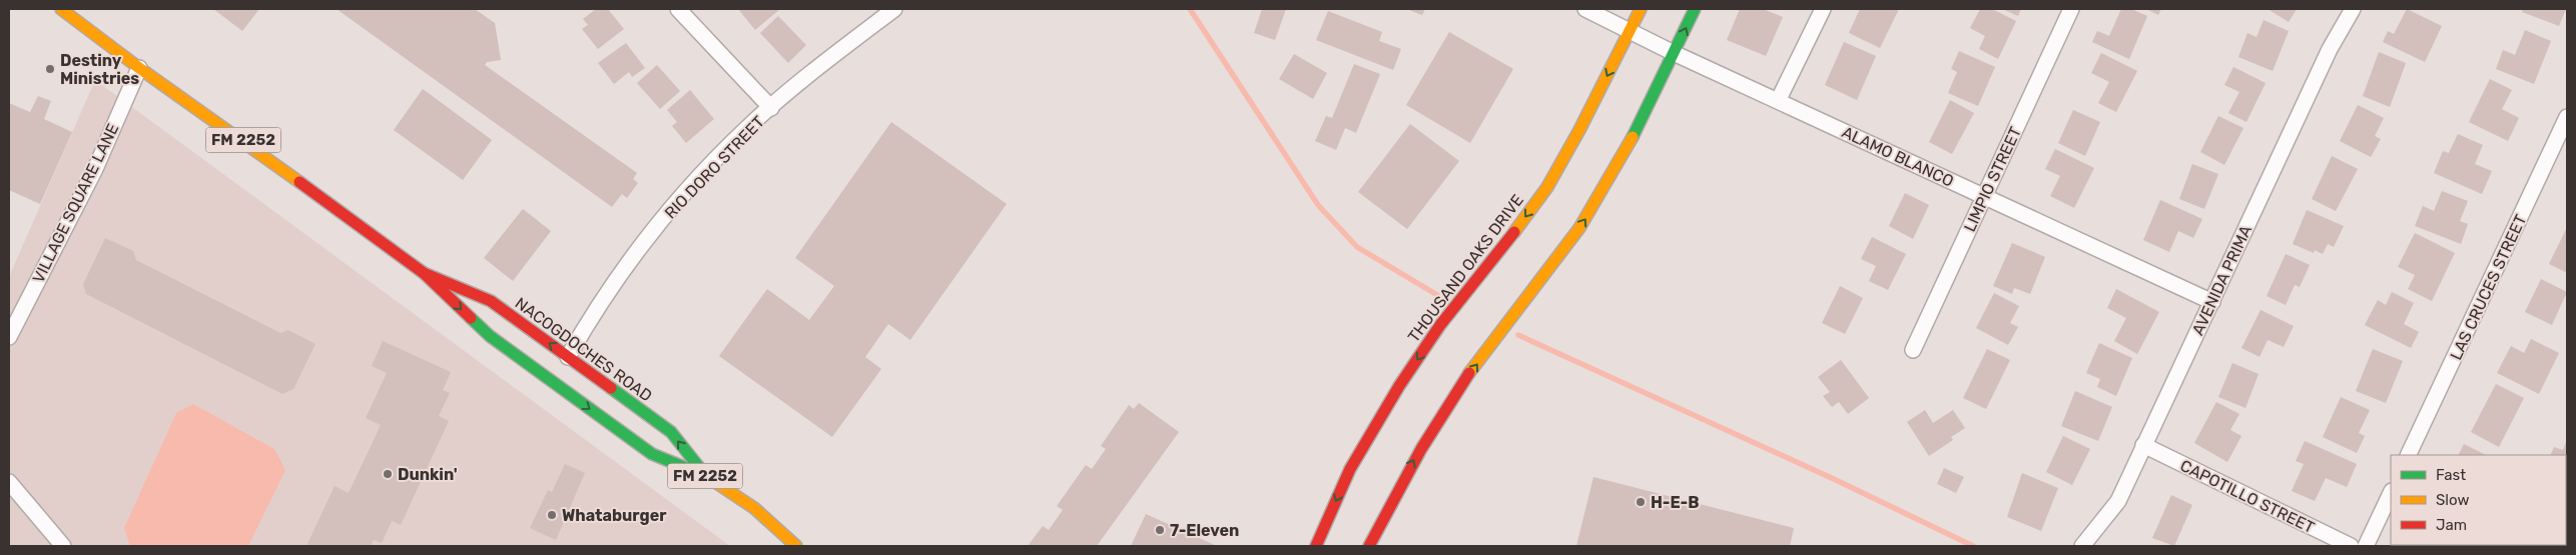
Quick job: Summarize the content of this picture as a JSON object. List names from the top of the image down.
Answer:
{
  "streets": {
    "main road": ["FM 2252", "THOUSAND OAKS DRIVE", "NACOGDOCHES ROAD"],
    "street": [
      "ALAMO BLANCO",
      "RIO DORO STREET",
      "LIMPIO STREET",
      "VILLAGE SQUARE LANE",
      "AVENIDA PRIMA",
      "LAS CRUCES STREET",
      "CAPOTILLO STREET"
    ]
  },
  "crossings": [
    ["ALAMO BLANCO", "LIMPIO STREET"],
    ["ALAMO BLANCO", "THOUSAND OAKS DRIVE"],
    ["ALAMO BLANCO", "AVENIDA PRIMA"],
    ["RIO DORO STREET", "NACOGDOCHES ROAD"],
    ["VILLAGE SQUARE LANE", "NACOGDOCHES ROAD"],
    ["AVENIDA PRIMA", "CAPOTILLO STREET"]
  ],
  "places": [
    "Destiny Ministries",
    "Dunkin'",
    "H-E-B",
    "Whataburger",
    "7-Eleven"
  ],
  "legend": ["Fast", "Slow", "Jam"]
}
